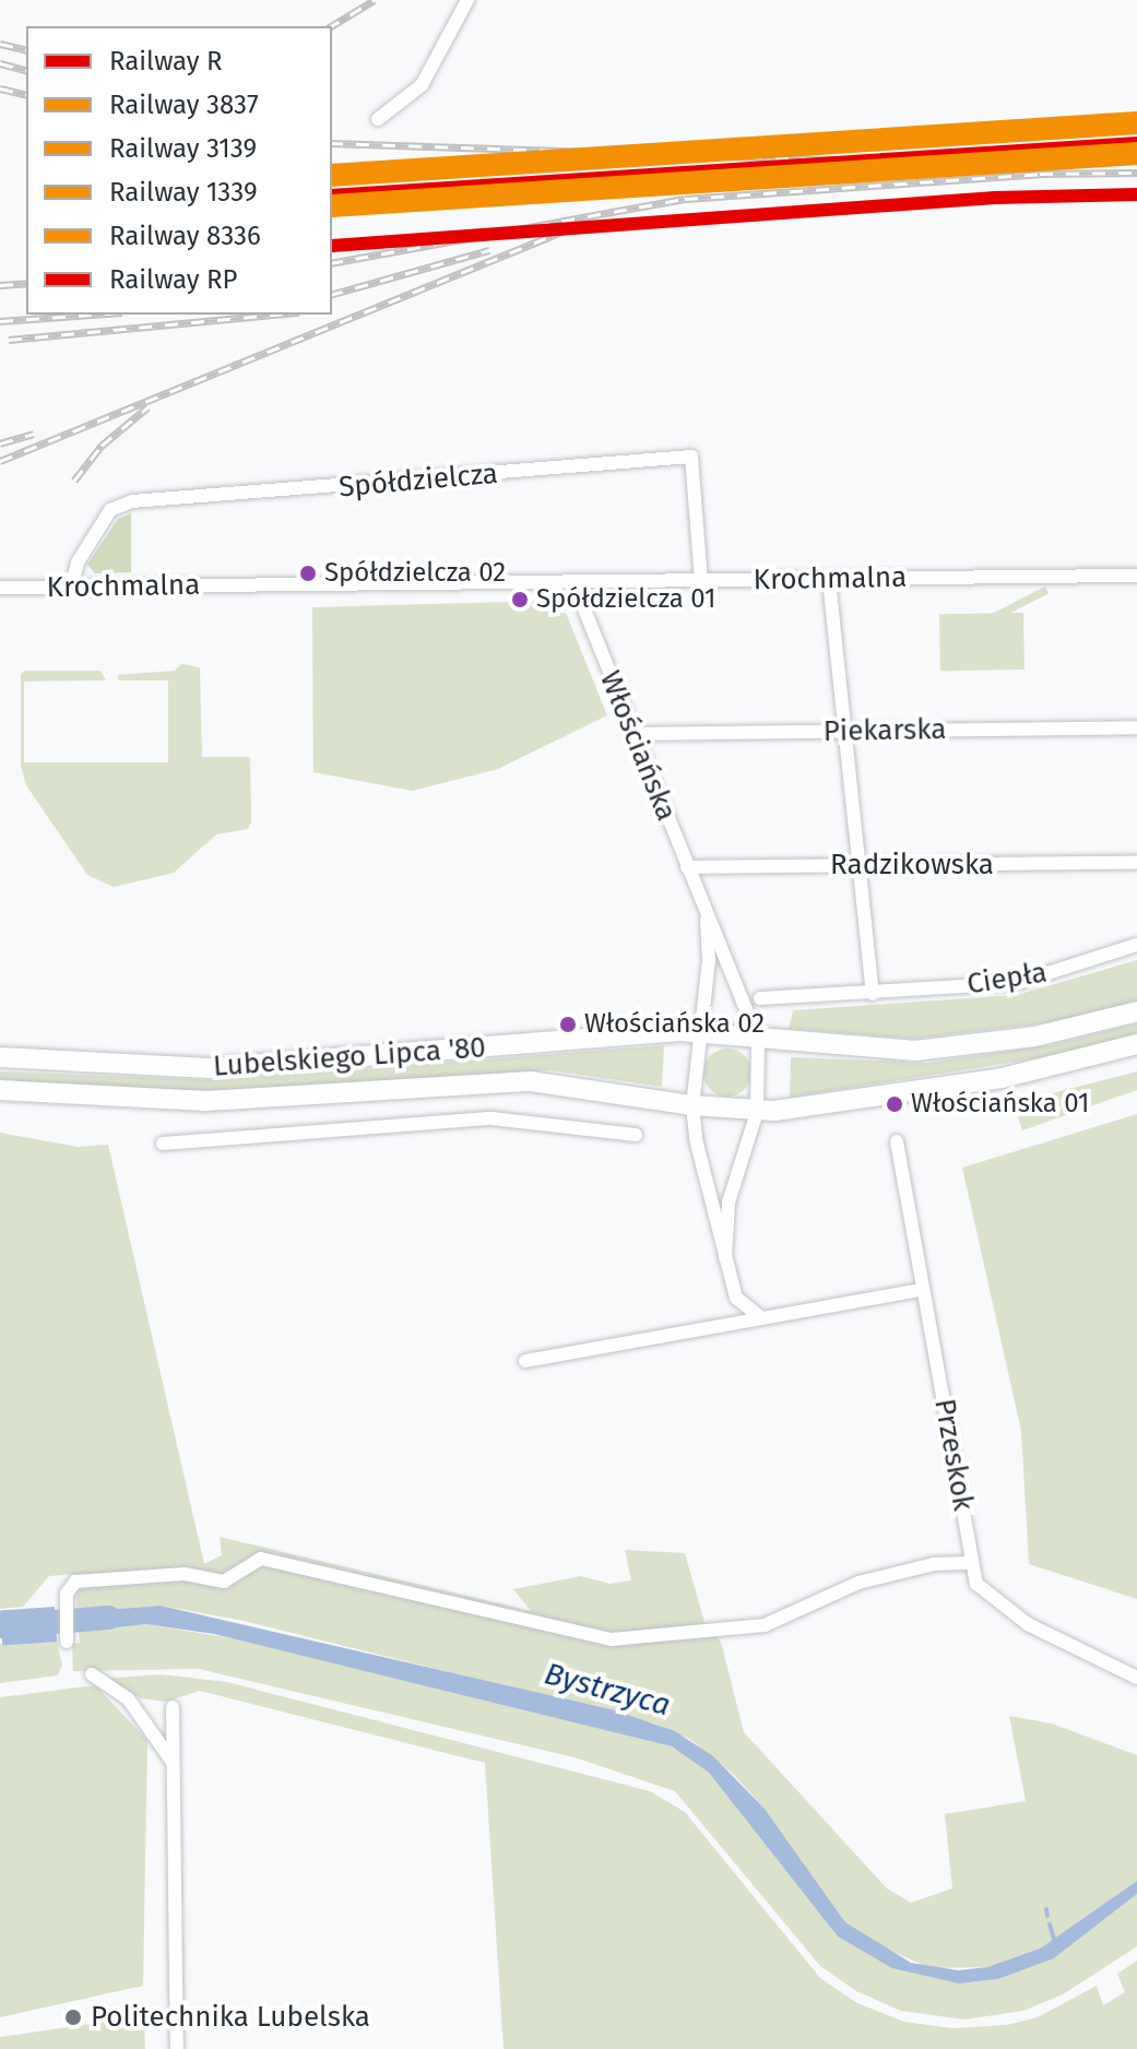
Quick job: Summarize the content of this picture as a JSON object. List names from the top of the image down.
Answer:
{
  "streets": {
    "main road": ["Lubelskiego Lipca '80"],
    "street": [
      "Spółdzielcza",
      "Krochmalna",
      "Piekarska",
      "Włościańska",
      "Radzikowska",
      "Ciepła",
      "Przeskok"
    ]
  },
  "crossings": [
    ["Spółdzielcza", "Krochmalna"],
    ["Krochmalna", "Włościańska"],
    ["Piekarska", "Włościańska"],
    ["Włościańska", "Radzikowska"],
    ["Włościańska", "Lubelskiego Lipca '80"]
  ],
  "water": ["Bystrzyca"],
  "places": [
    "Spółdzielcza 02",
    "Spółdzielcza 01",
    "Włościańska 02",
    "Włościańska 01",
    "Politechnika Lubelska"
  ],
  "lines": [
    "rail line 3139",
    "rail line 8336",
    "rail line R",
    "rail line 3837",
    "rail line 1339",
    "rail line RP"
  ],
  "legend": [
    "Railway R",
    "Railway 3837",
    "Railway 3139",
    "Railway 1339",
    "Railway 8336",
    "Railway RP"
  ]
}
